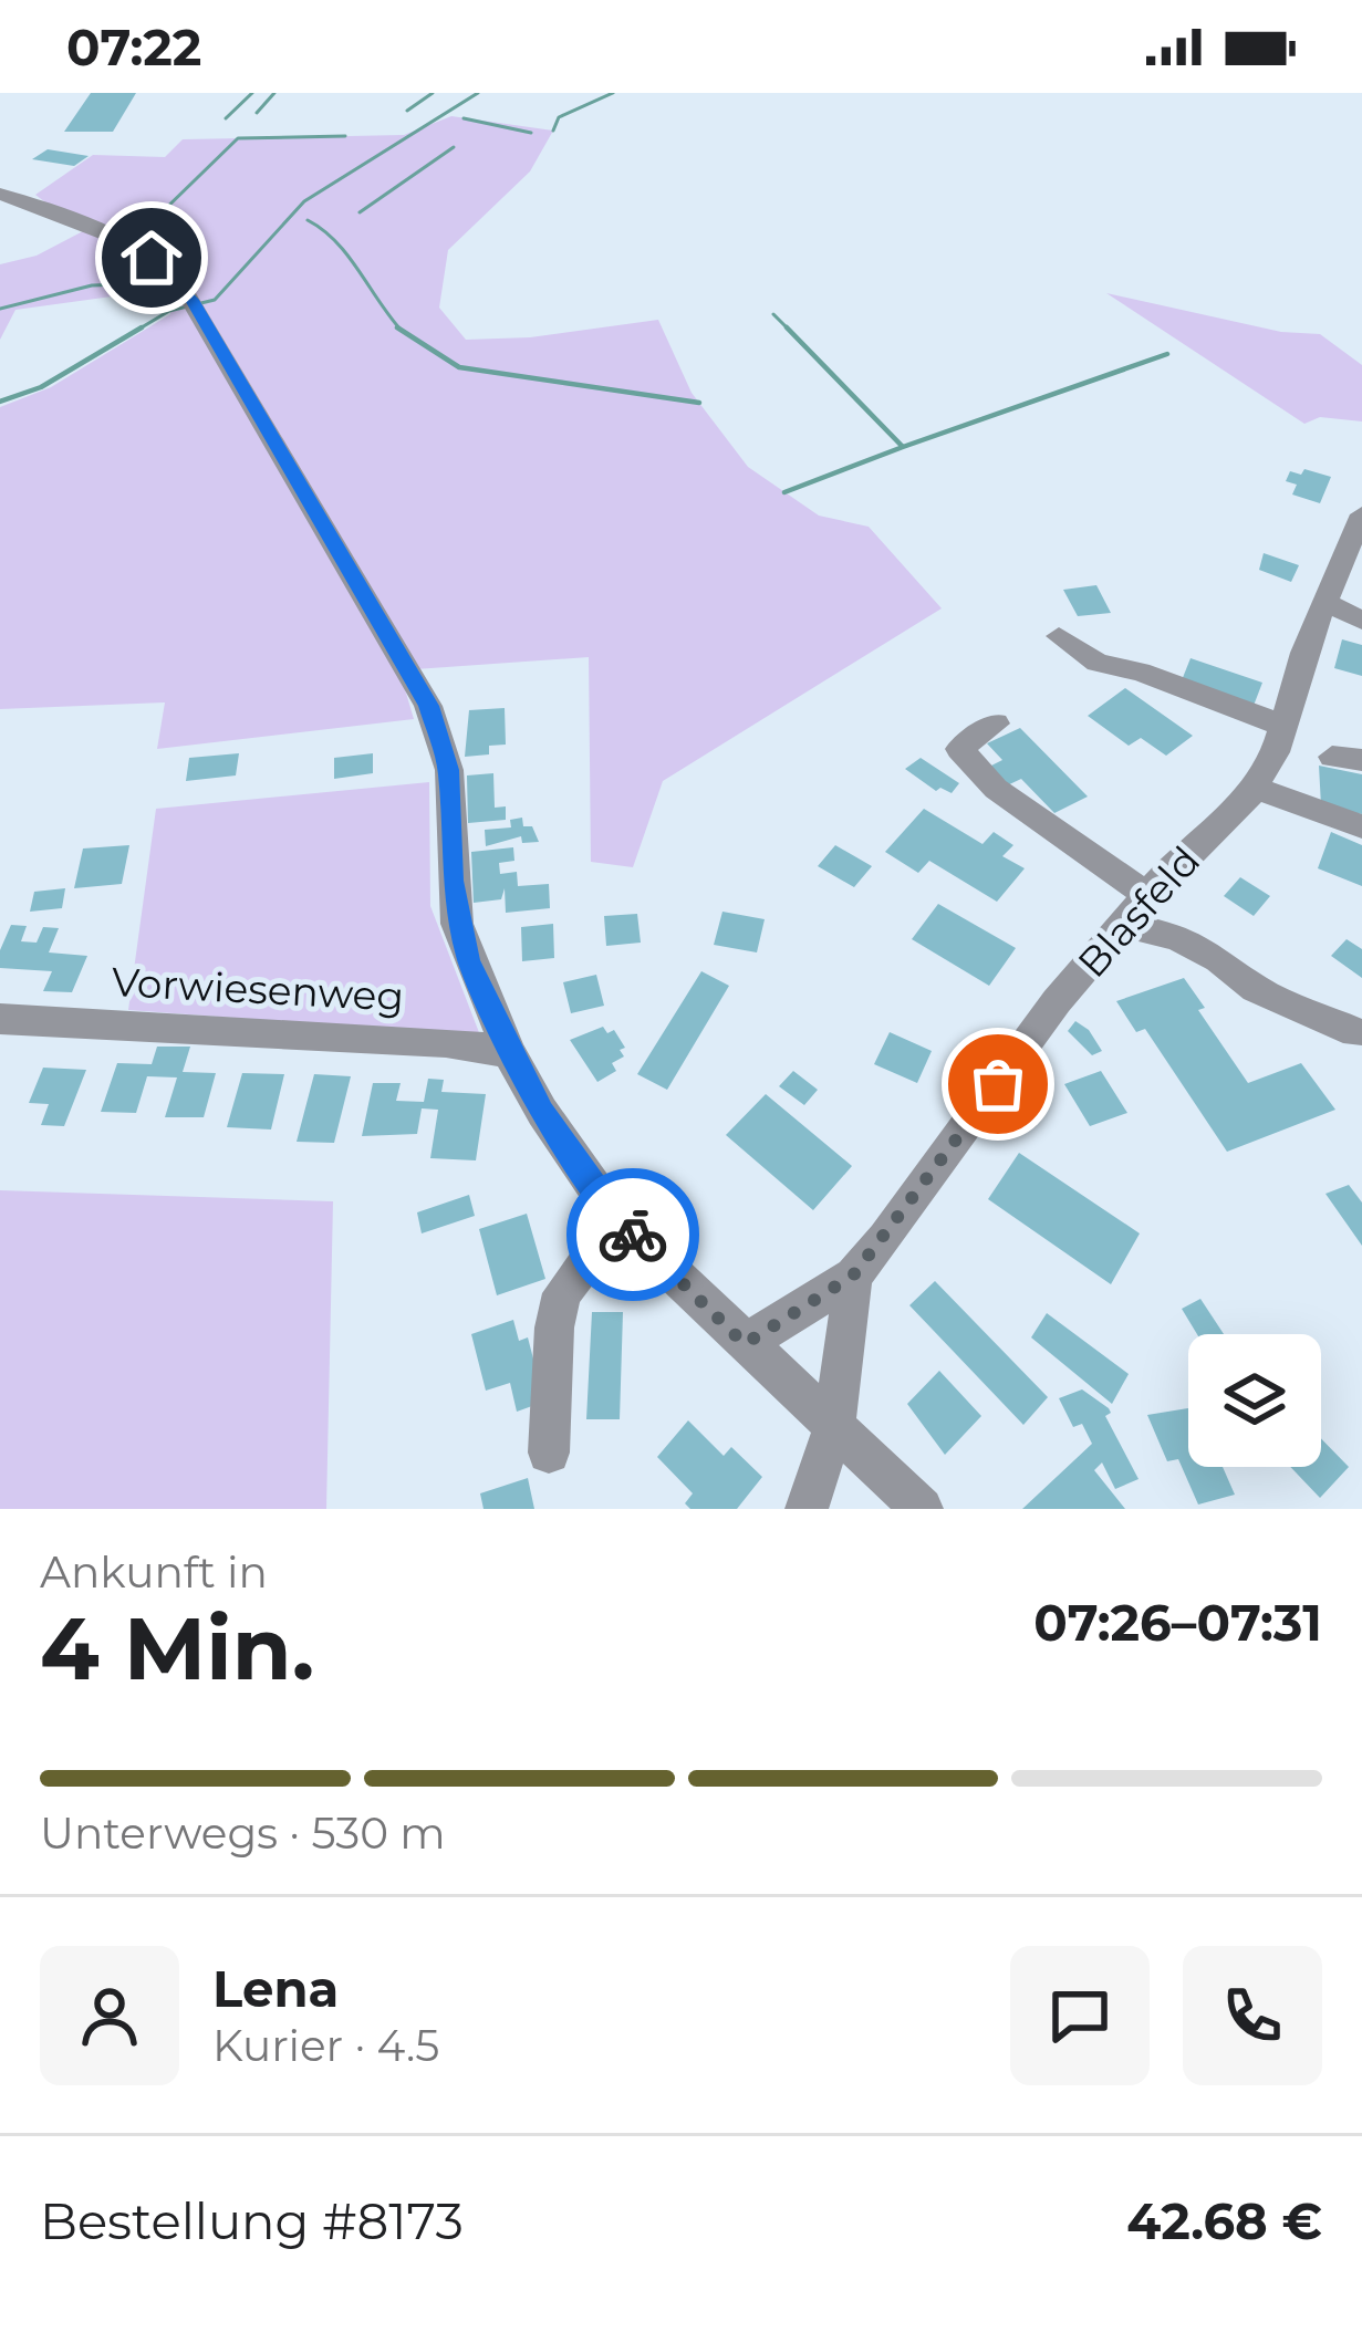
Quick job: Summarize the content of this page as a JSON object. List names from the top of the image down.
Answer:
{
  "streets": {
    "street": ["Blasfeld", "Vorwiesenweg"]
  },
  "page": {
    "status": "07:22",
    "heading": ["4 Min.", "Ankunft in", "07:26–07:31"],
    "panel": [
      "Lena",
      "Kurier · 4.5",
      "Bestellung #8173",
      "42.68 €"
    ],
    "bar": "Unterwegs · 530 m"
  }
}
